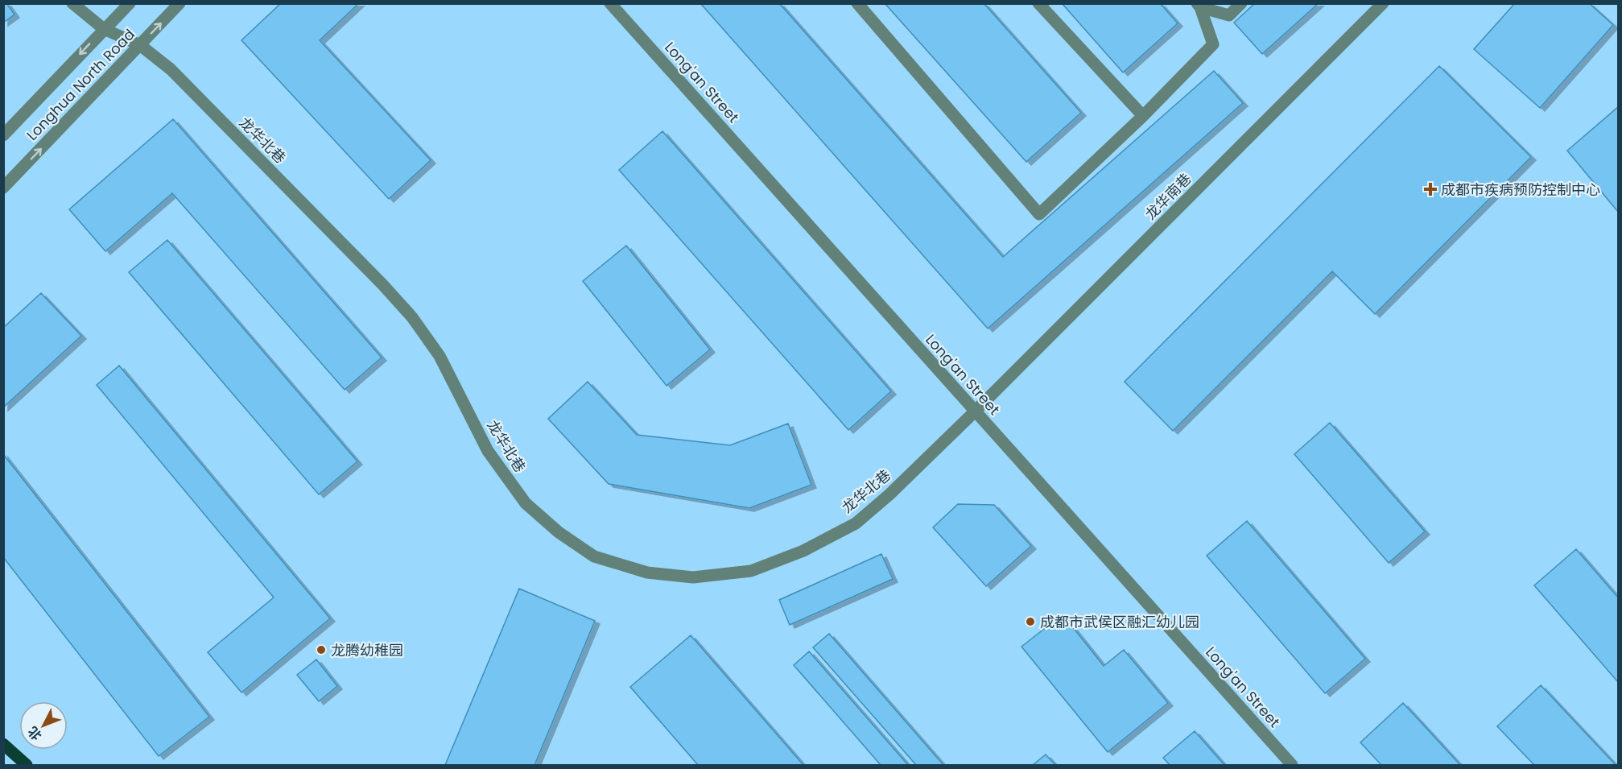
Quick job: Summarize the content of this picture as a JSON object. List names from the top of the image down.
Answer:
{
  "streets": {
    "street": [
      "Long'an Street",
      "Longhua North Road",
      "龙华北巷",
      "龙华南巷"
    ]
  },
  "crossings": [
    ["Long'an Street", "龙华北巷"],
    ["Long'an Street", "龙华南巷"],
    ["Longhua North Road", "龙华北巷"],
    ["龙华北巷", "龙华南巷"]
  ],
  "places": {
    "health": ["成都市疾病预防控制中心"],
    "other": ["成都市武侯区融汇幼儿园", "龙腾幼稚园"]
  },
  "north": "bottom left"
}
